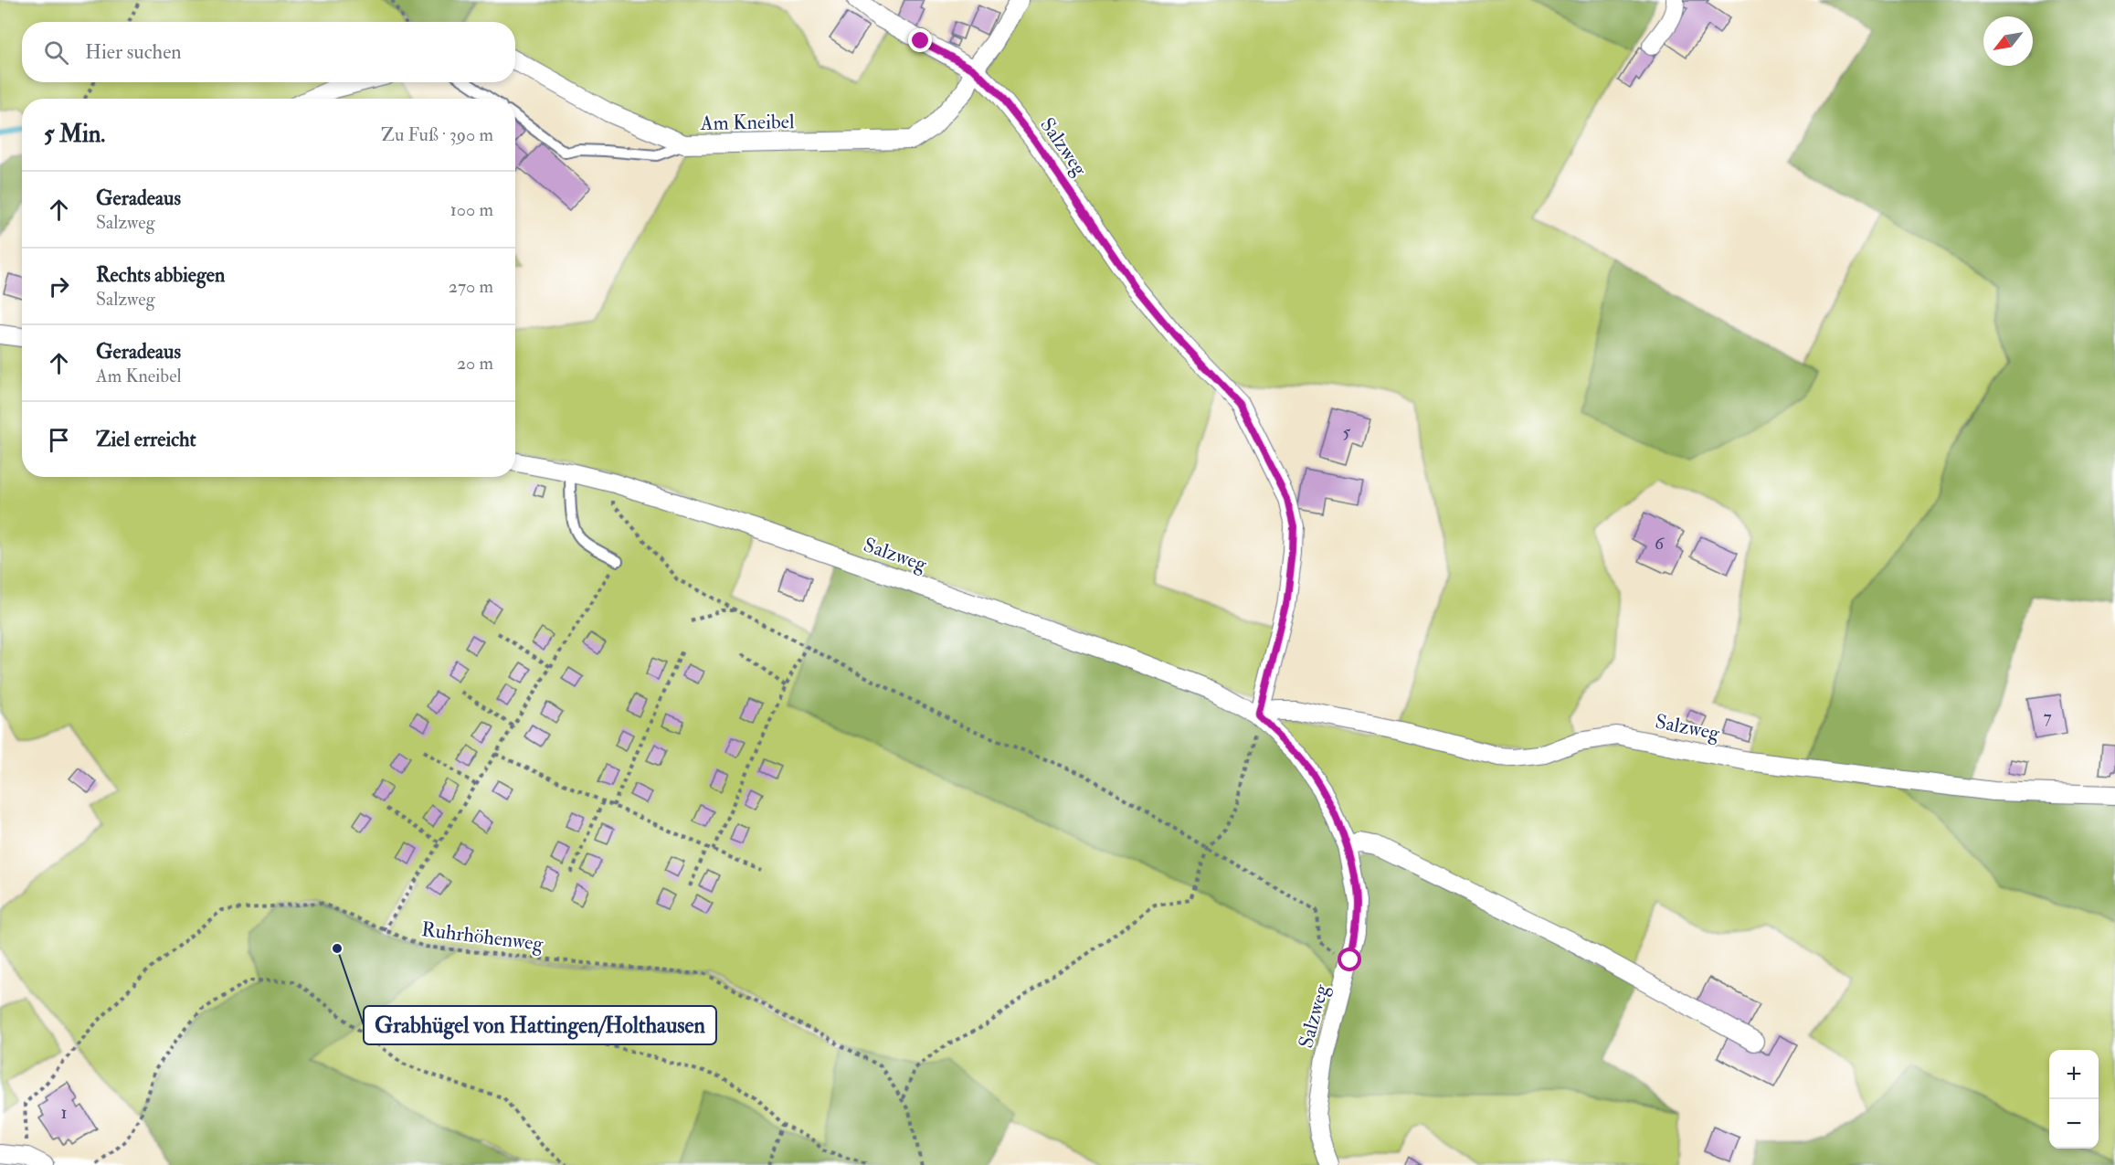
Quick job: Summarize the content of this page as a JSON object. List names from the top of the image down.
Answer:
{
  "streets": {
    "street": ["Am Kneibel", "Salzweg"],
    "path": ["Ruhrhöhenweg"]
  },
  "crossings": [
    ["Am Kneibel", "Salzweg"]
  ],
  "places": ["Grabhügel von Hattingen/Holthausen"],
  "house_numbers": [
    "5",
    "6",
    "7",
    "1"
  ],
  "north": "bottom left",
  "page": {
    "search": "Hier suchen",
    "heading": ["5 Min.", "Zu Fuß · 390 m"],
    "list": [
      ["Geradeaus", "Salzweg", "100 m"],
      ["Rechts abbiegen", "Salzweg", "270 m"],
      ["Geradeaus", "Am Kneibel", "20 m"],
      "Ziel erreicht"
    ],
    "map_buttons": ["+", "−"]
  }
}
